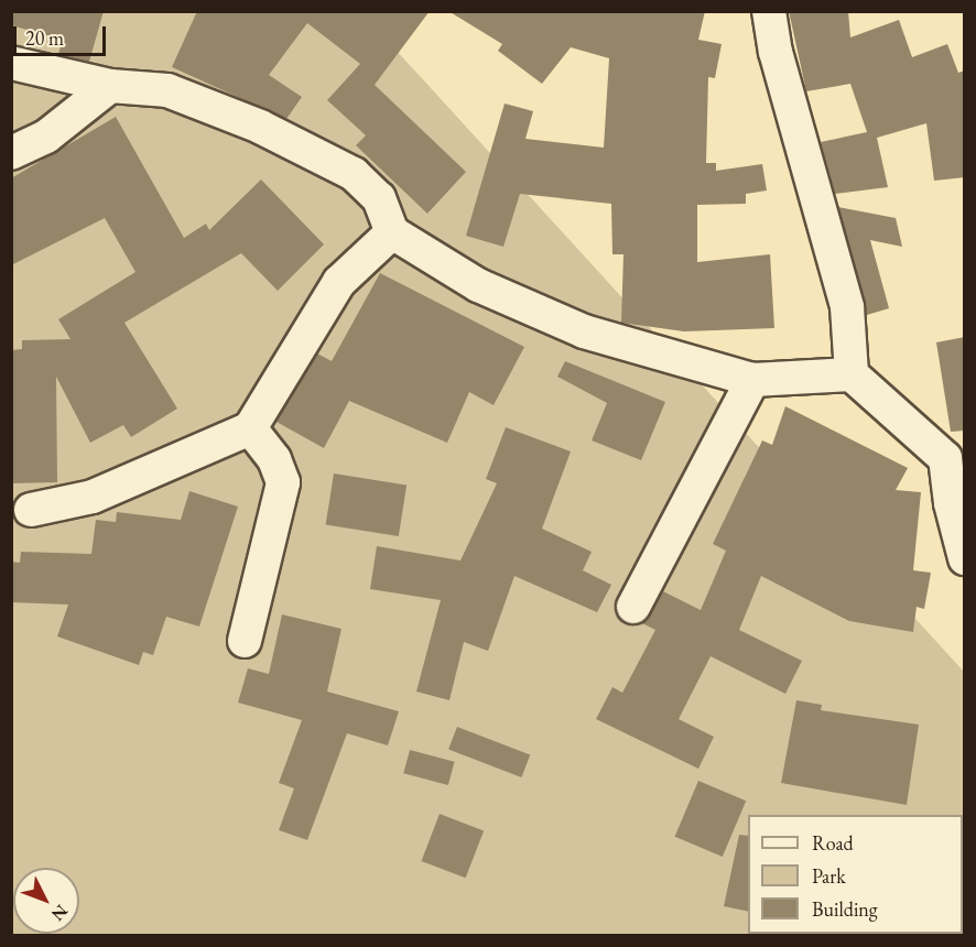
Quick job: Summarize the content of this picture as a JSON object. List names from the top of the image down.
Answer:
{
  "legend": ["Road", "Park", "Building"],
  "scale_bar": "20 m",
  "north": "bottom right"
}
